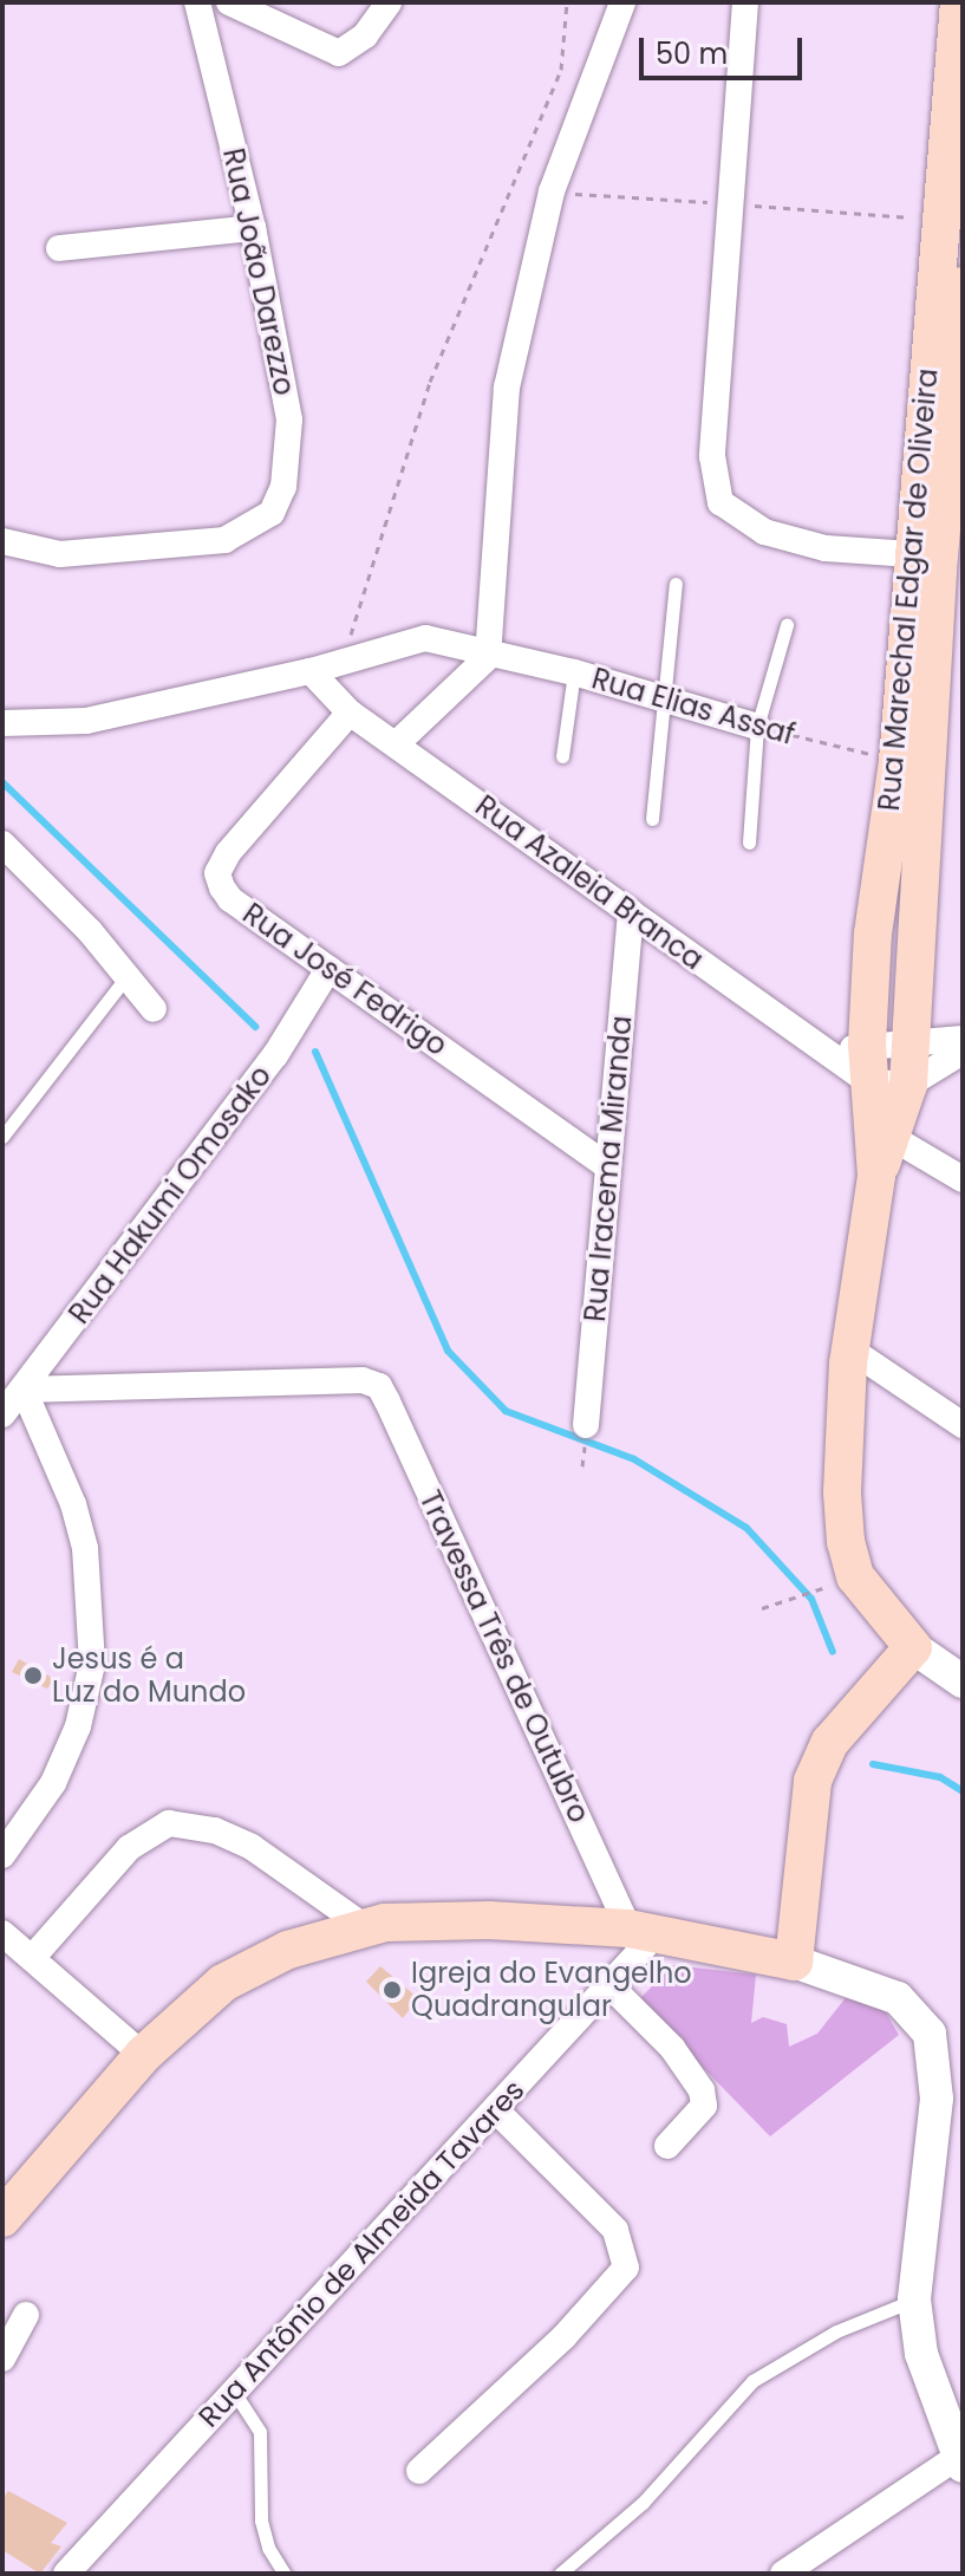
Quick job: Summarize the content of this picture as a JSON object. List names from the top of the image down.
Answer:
{
  "streets": {
    "main road": ["Rua Marechal Edgar de Oliveira"],
    "street": [
      "Rua João Darezzo",
      "Rua Elias Assaf",
      "Rua Azaleia Branca",
      "Rua José Fedrigo",
      "Rua Iracema Miranda",
      "Rua Hakumi Omosako",
      "Travessa Três de Outubro",
      "Rua Antônio de Almeida Tavares"
    ]
  },
  "crossings": [
    ["Rua Marechal Edgar de Oliveira", "Rua Elias Assaf"],
    ["Rua Marechal Edgar de Oliveira", "Rua Azaleia Branca"],
    ["Rua Elias Assaf", "Rua Azaleia Branca"],
    ["Rua Azaleia Branca", "Rua José Fedrigo"],
    ["Rua Azaleia Branca", "Rua Iracema Miranda"],
    ["Rua José Fedrigo", "Rua Iracema Miranda"],
    ["Rua José Fedrigo", "Rua Hakumi Omosako"],
    ["Rua Hakumi Omosako", "Travessa Três de Outubro"],
    ["Travessa Três de Outubro", "Rua Antônio de Almeida Tavares"]
  ],
  "places": ["Jesus é a Luz do Mundo", "Igreja do Evangelho Quadrangular"],
  "scale_bar": "50 m"
}
